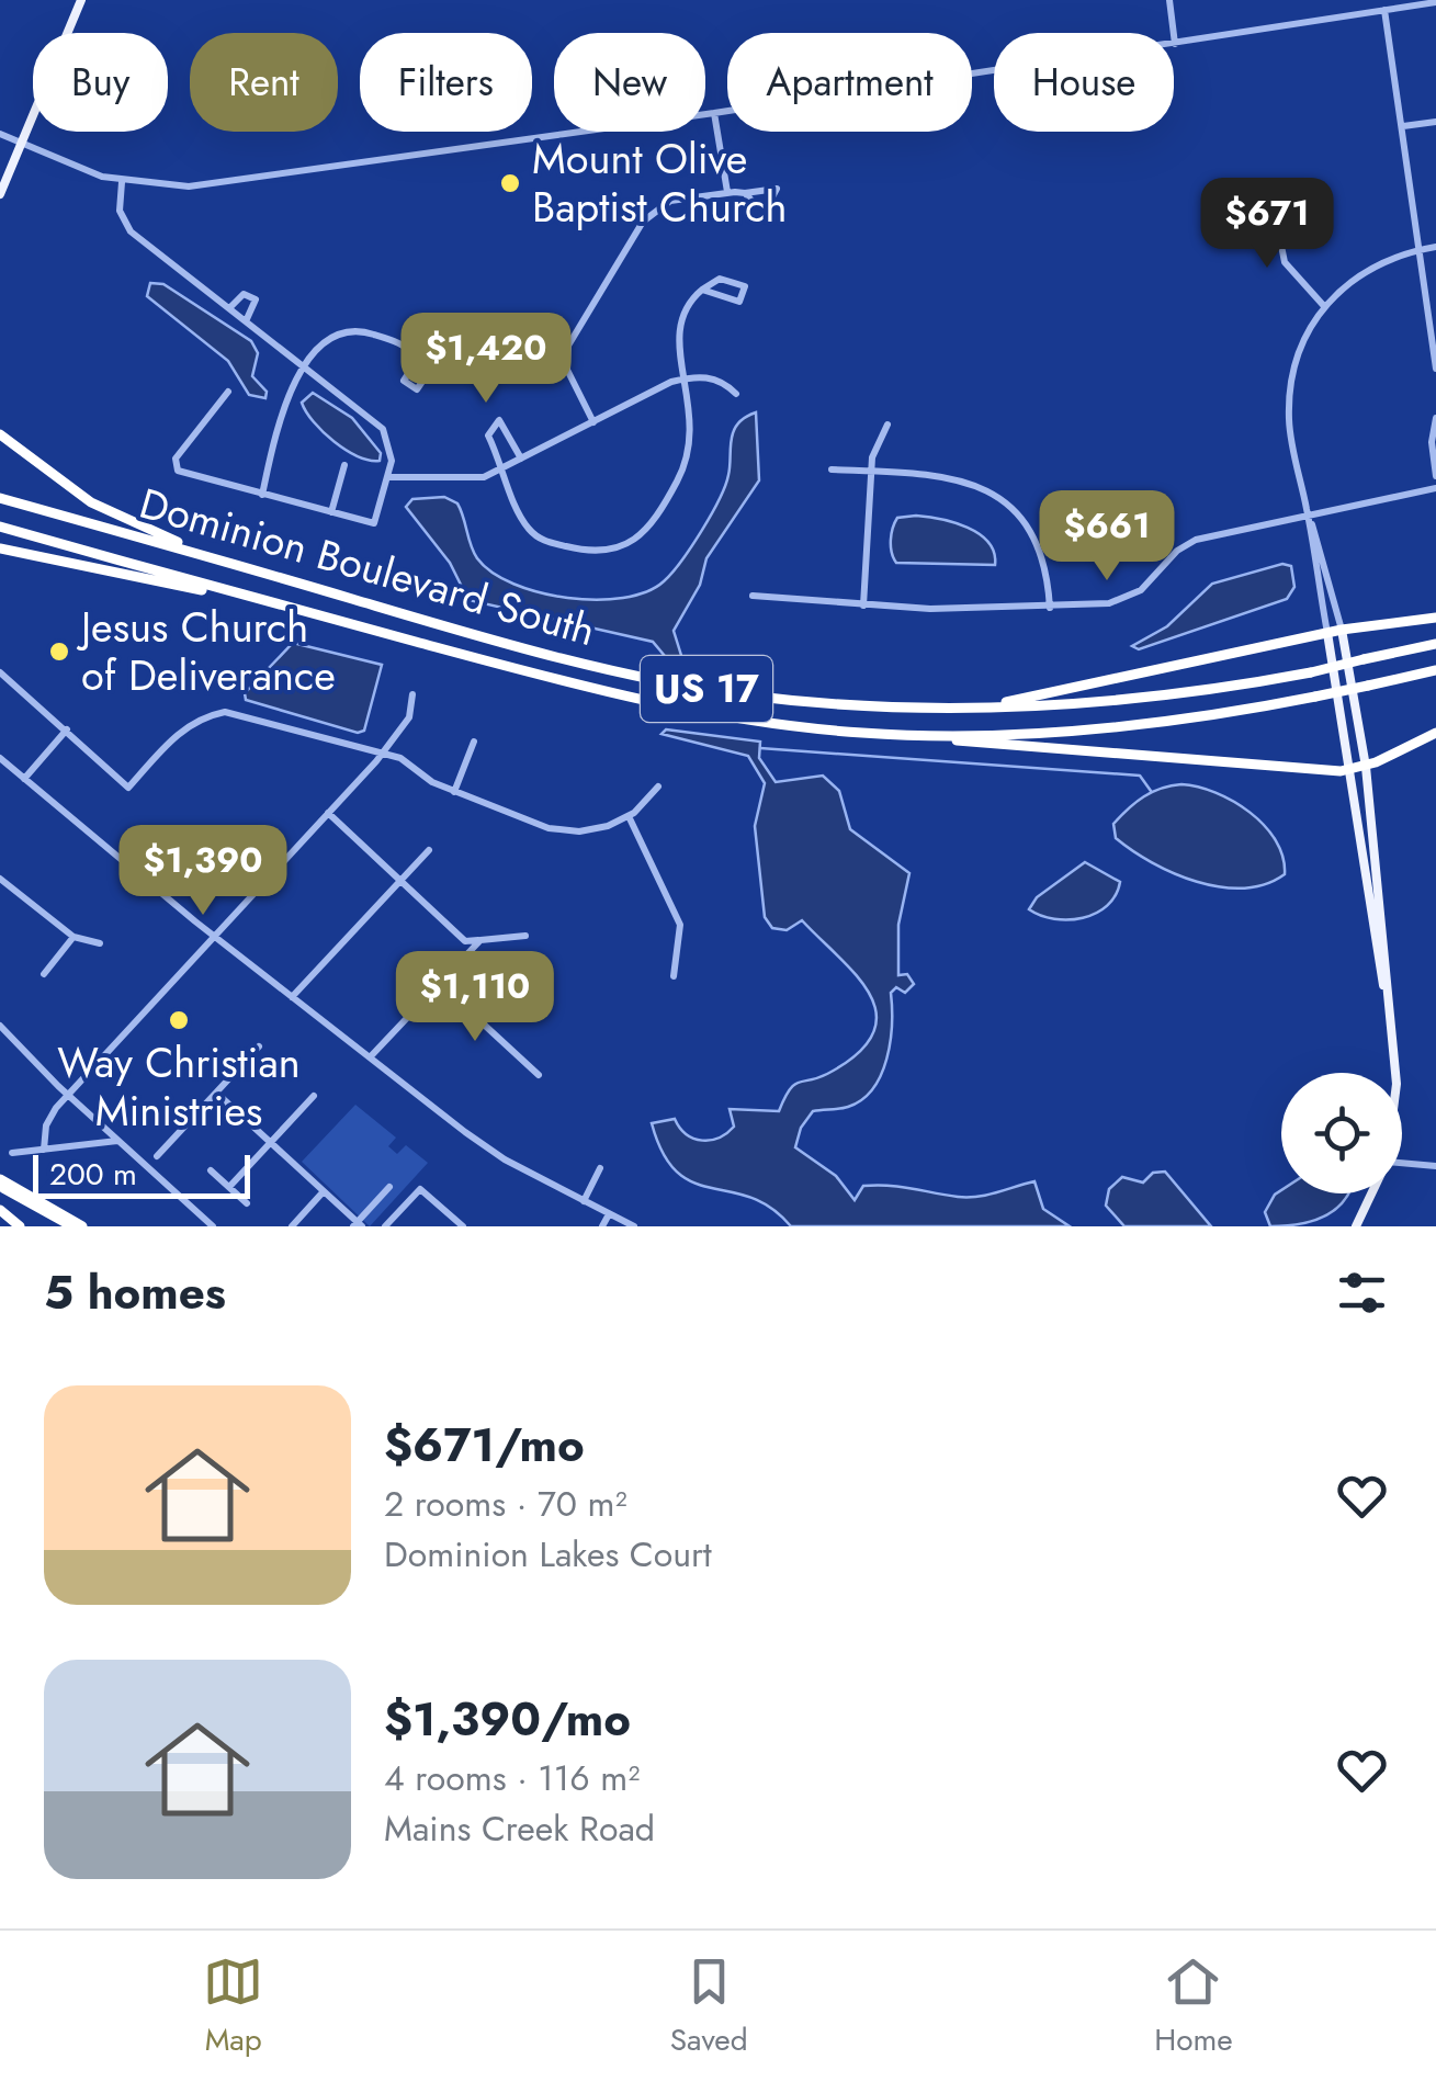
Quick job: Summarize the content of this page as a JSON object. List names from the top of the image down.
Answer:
{
  "streets": {
    "highway": ["Dominion Boulevard South", "US 17"]
  },
  "places": ["Mount Olive Baptist Church", "Jesus Church of Deliverance", "Way Christian Ministries"],
  "scale_bar": "200 m",
  "page": {
    "chip": [
      "Buy",
      "Rent",
      "Filters",
      "New",
      "Apartment",
      "House"
    ],
    "price": [
      "$671",
      "$1,420",
      "$661",
      "$1,390",
      "$1,110"
    ],
    "scale": "200 m",
    "heading": "5 homes",
    "list": [
      {
        "name": "$671/mo",
        "note": "2 rooms · 70 m² · Dominion Lakes Court"
      },
      {
        "name": "$1,390/mo",
        "note": "4 rooms · 116 m² · Mains Creek Road"
      }
    ],
    "tabs": ["Map", "Saved", "Home"]
  }
}
